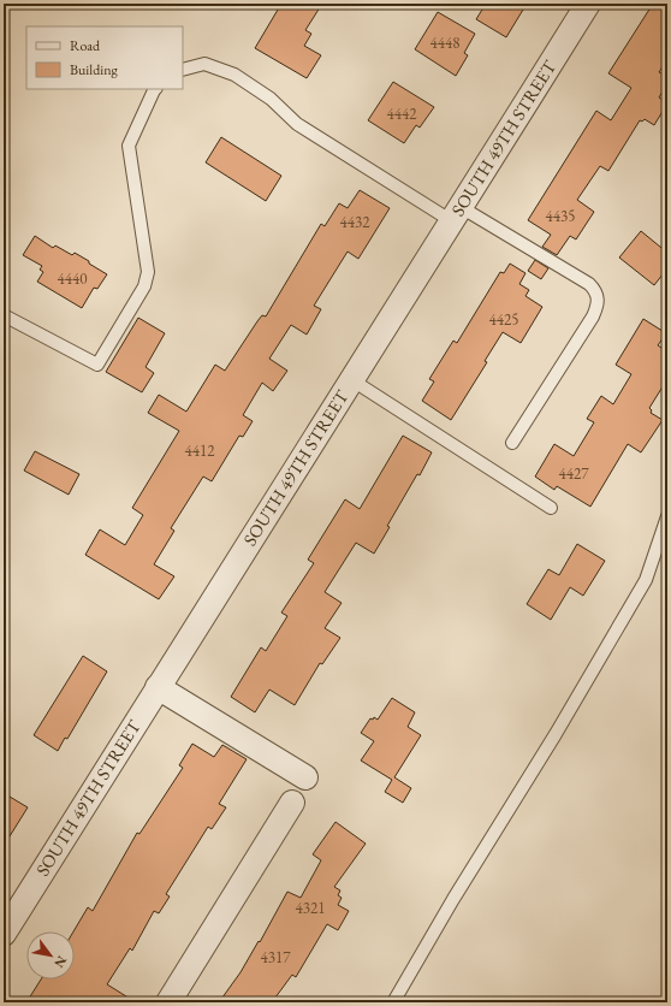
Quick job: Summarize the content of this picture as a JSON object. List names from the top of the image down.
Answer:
{
  "streets": {
    "street": ["SOUTH 49TH STREET"]
  },
  "house_numbers": [
    "4448",
    "4442",
    "4435",
    "4432",
    "4440",
    "4425",
    "4412",
    "4427",
    "4321",
    "4317"
  ],
  "legend": ["Road", "Building"],
  "north": "bottom right"
}
